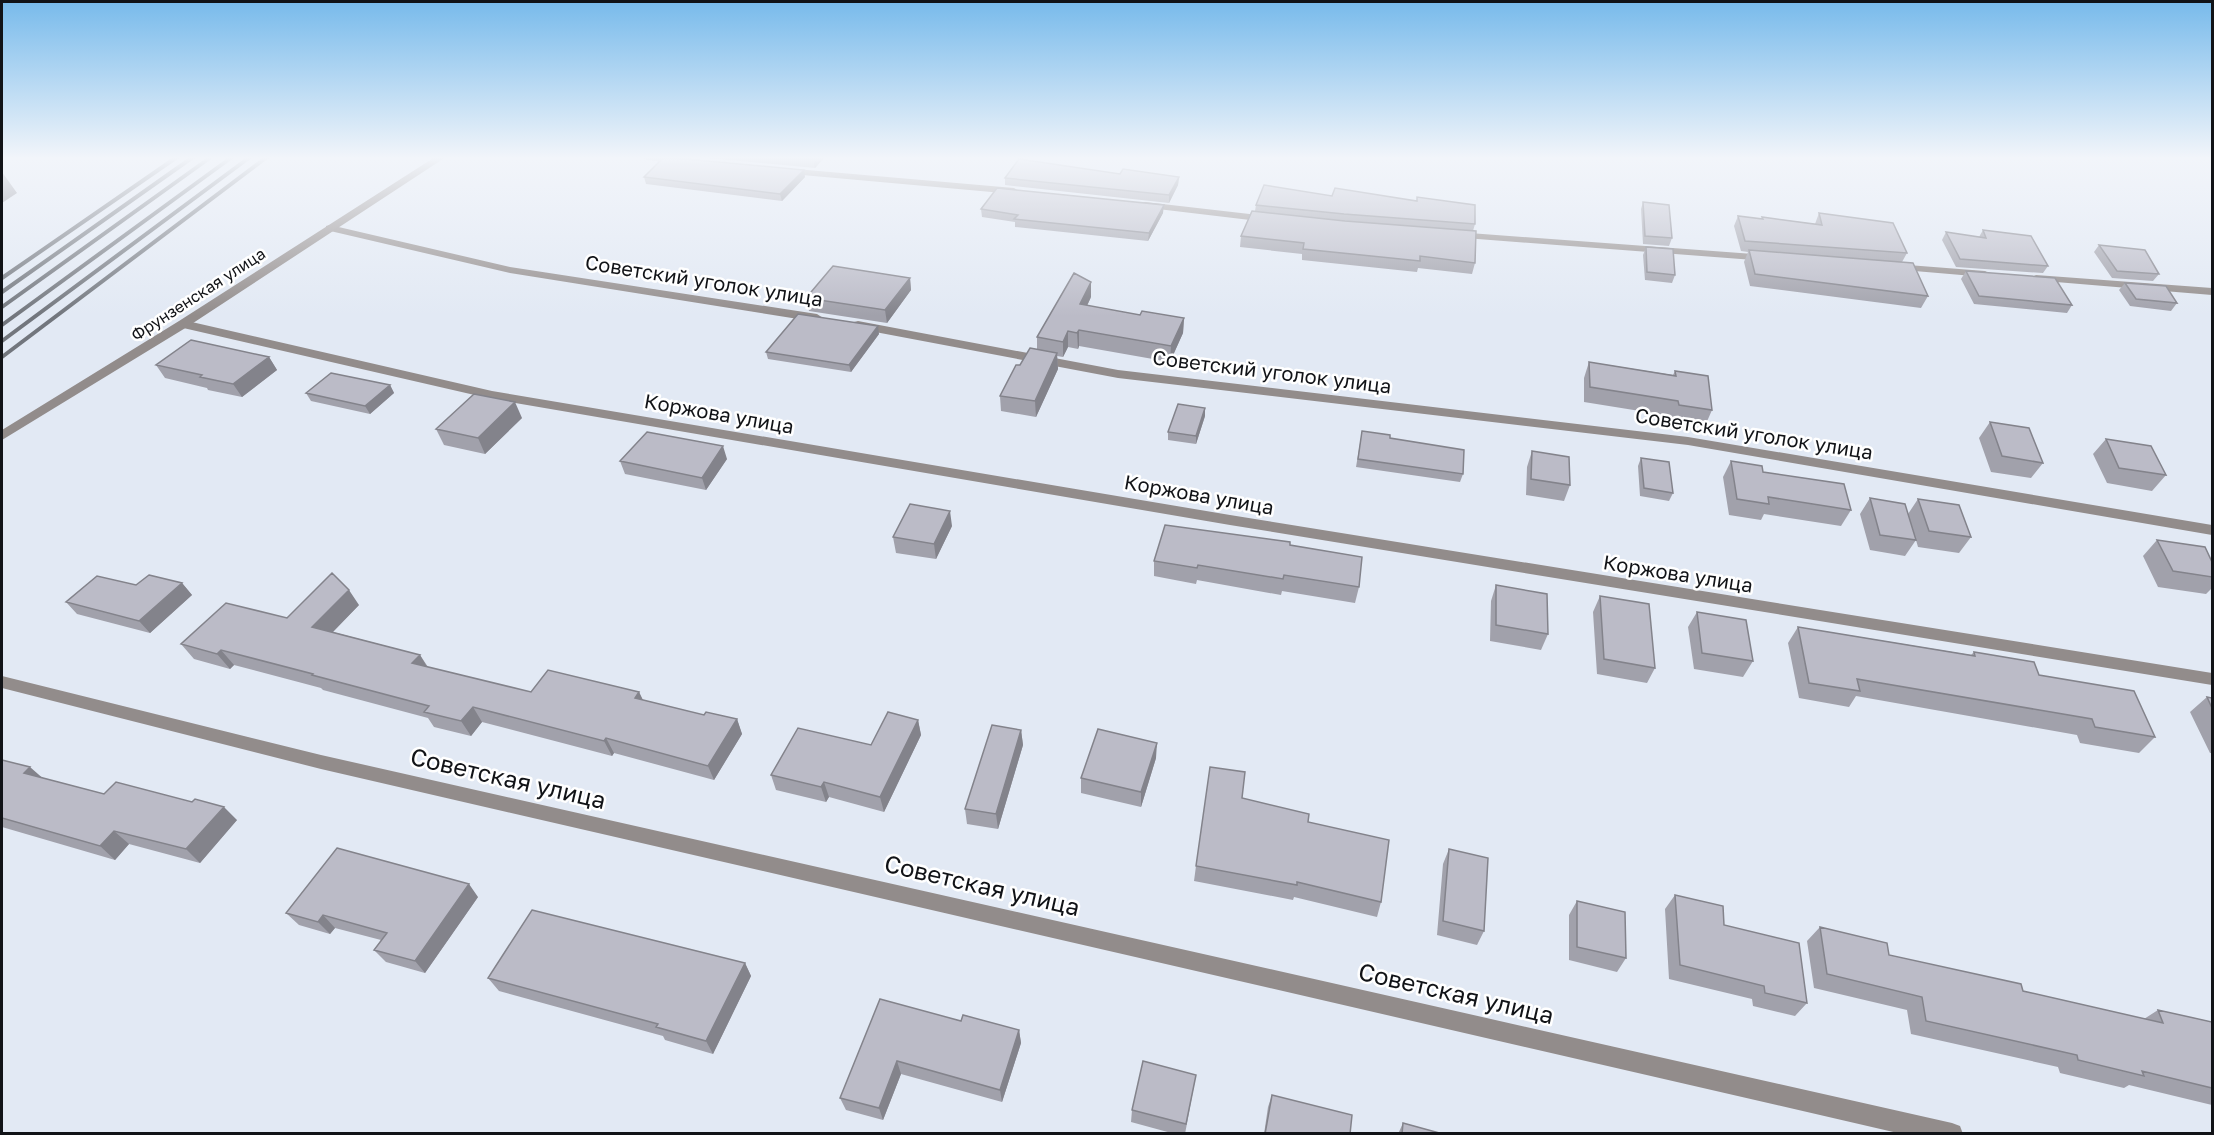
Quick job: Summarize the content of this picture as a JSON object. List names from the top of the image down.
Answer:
{
  "streets": {
    "street": [
      "Советский уголок улица",
      "Фрунзенская улица",
      "Коржова улица",
      "Советская улица"
    ]
  },
  "crossings": [
    ["Советский уголок улица", "Фрунзенская улица"],
    ["Фрунзенская улица", "Коржова улица"]
  ]
}
